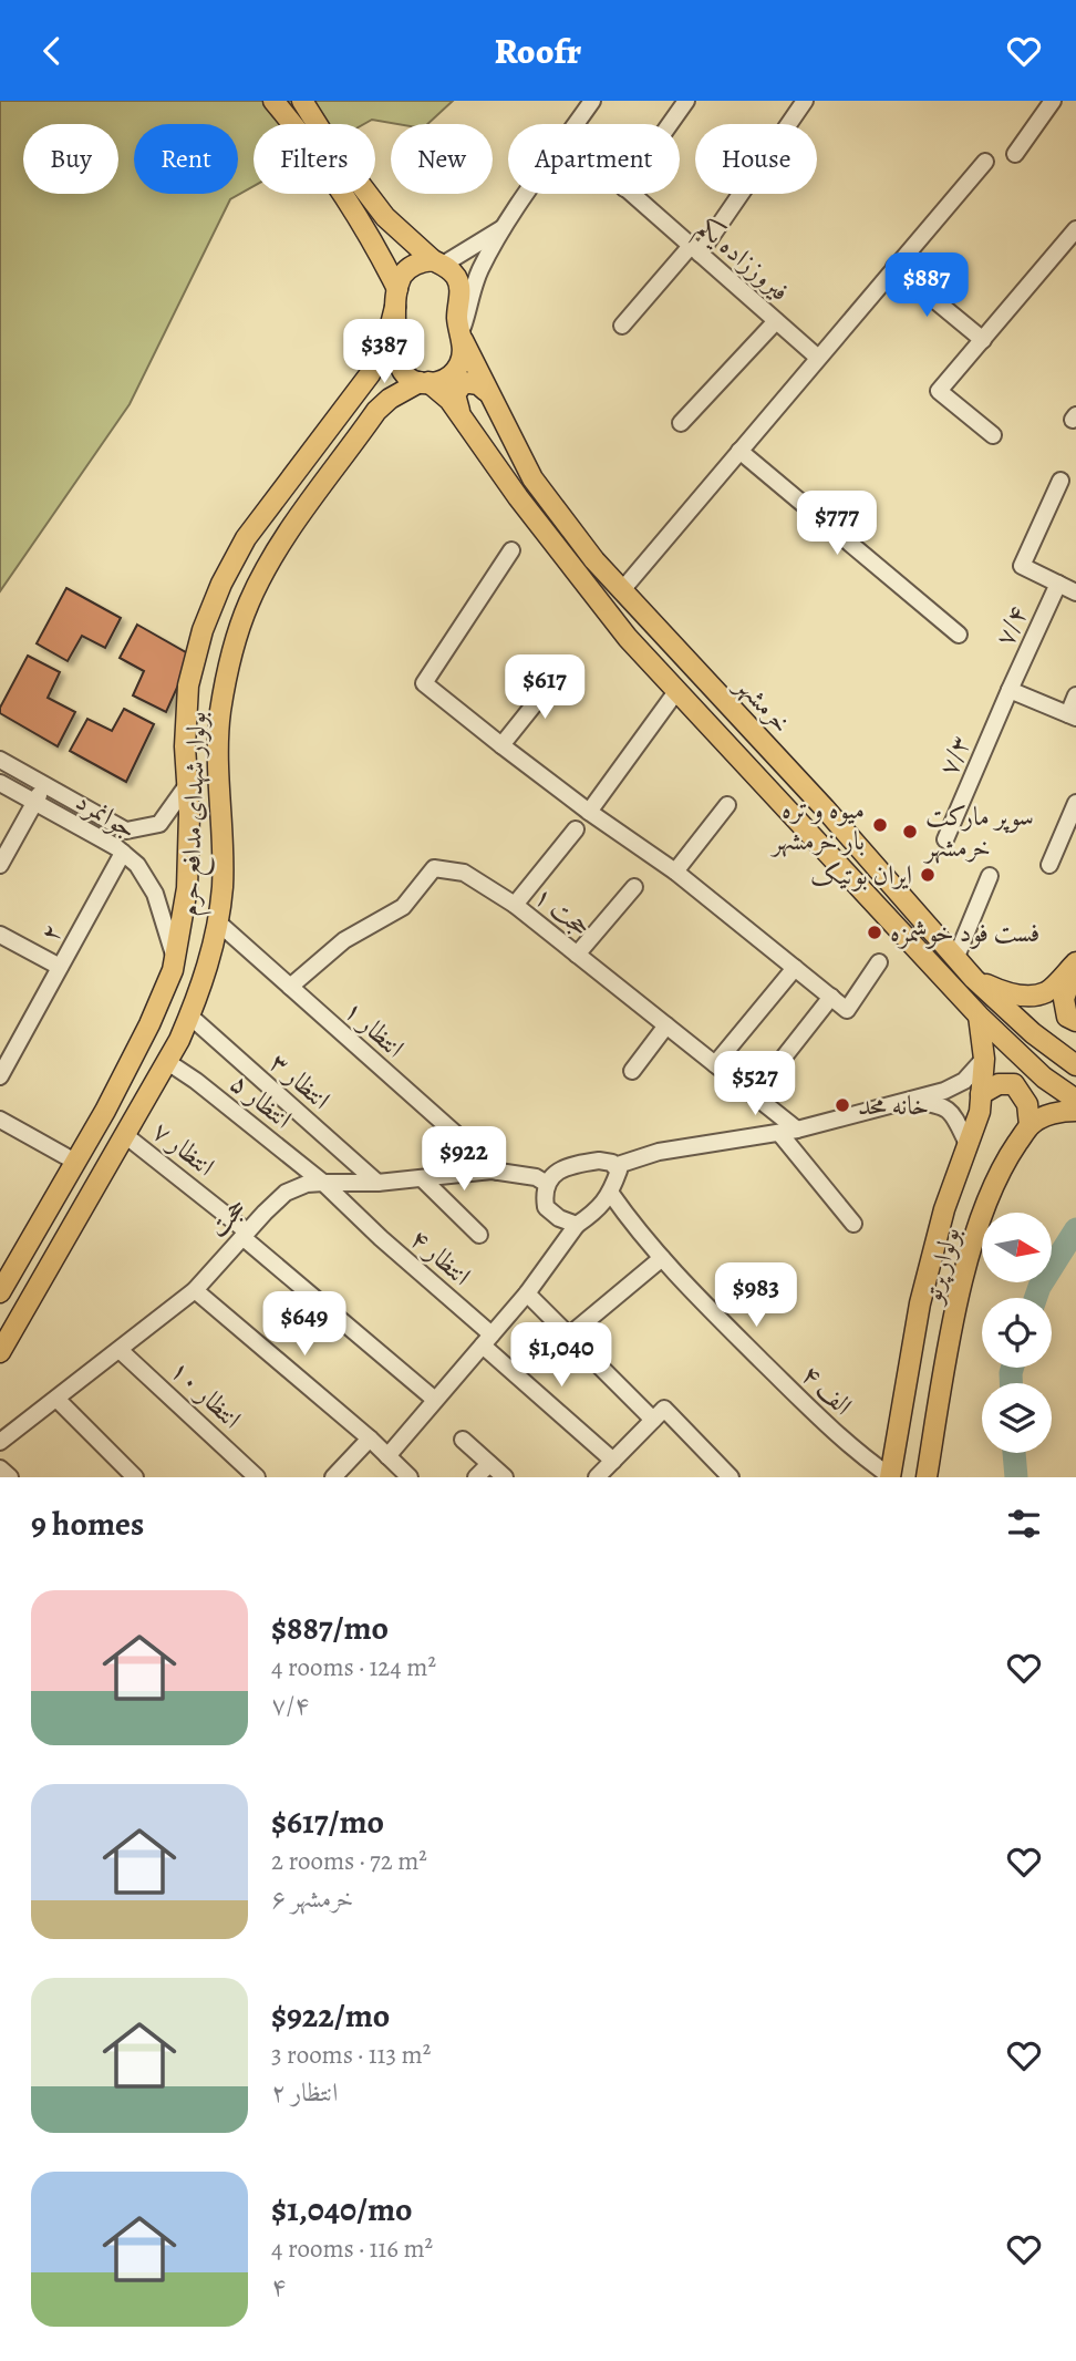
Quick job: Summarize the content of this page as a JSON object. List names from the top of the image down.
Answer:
{
  "streets": {
    "main road": ["خرمشهر", "بولوار شهدای مدافع حرم", "بولوار پرتو"],
    "street": [
      "فیروززاده یکم",
      "۷/۴",
      "۷/۳",
      "جوانمرد",
      "حجت ۱",
      "۲",
      "انتظار ۱",
      "انتظار ۳",
      "انتظار ۵",
      "انتظار ۷",
      "حجت",
      "انتظار ۴",
      "۴ الف",
      "انتظار ۱۰"
    ]
  },
  "crossings": [
    ["۷/۴", "۷/۳"],
    ["خرمشهر", "بولوار شهدای مدافع حرم"],
    ["بولوار شهدای مدافع حرم", "جوانمرد"],
    ["بولوار شهدای مدافع حرم", "انتظار ۱"],
    ["بولوار شهدای مدافع حرم", "انتظار ۳"],
    ["بولوار شهدای مدافع حرم", "انتظار ۵"],
    ["بولوار شهدای مدافع حرم", "انتظار ۷"],
    ["جوانمرد", "۲"],
    ["حجت ۱", "انتظار ۱"],
    ["انتظار ۱", "حجت"],
    ["انتظار ۳", "حجت"],
    ["انتظار ۵", "حجت"],
    ["انتظار ۵", "انتظار ۴"],
    ["انتظار ۷", "حجت"],
    ["حجت", "انتظار ۴"],
    ["حجت", "۴ الف"],
    ["حجت", "انتظار ۱۰"],
    ["بولوار پرتو", "۴ الف"]
  ],
  "places": [
    "میوه و تره بار خرمشهر",
    "سوپر مارکت خرمشهر",
    "ایران بوتیک",
    "فست فود خوشمزه",
    "خانه محد"
  ],
  "north": "right",
  "page": {
    "header": "Roofr",
    "chip": [
      "Buy",
      "Rent",
      "Filters",
      "New",
      "Apartment",
      "House"
    ],
    "price": [
      "$887",
      "$387",
      "$777",
      "$617",
      "$527",
      "$922",
      "$983",
      "$649",
      "$1,040"
    ],
    "heading": "9 homes",
    "list": [
      {
        "name": "$887/mo",
        "note": "4 rooms · 124 m² · ۷/۴"
      },
      {
        "name": "$617/mo",
        "note": "2 rooms · 72 m² · خرمشهر ۶"
      },
      {
        "name": "$922/mo",
        "note": "3 rooms · 113 m² · انتظار ۲"
      },
      {
        "name": "$1,040/mo",
        "note": "4 rooms · 116 m² · ۴"
      }
    ]
  }
}
